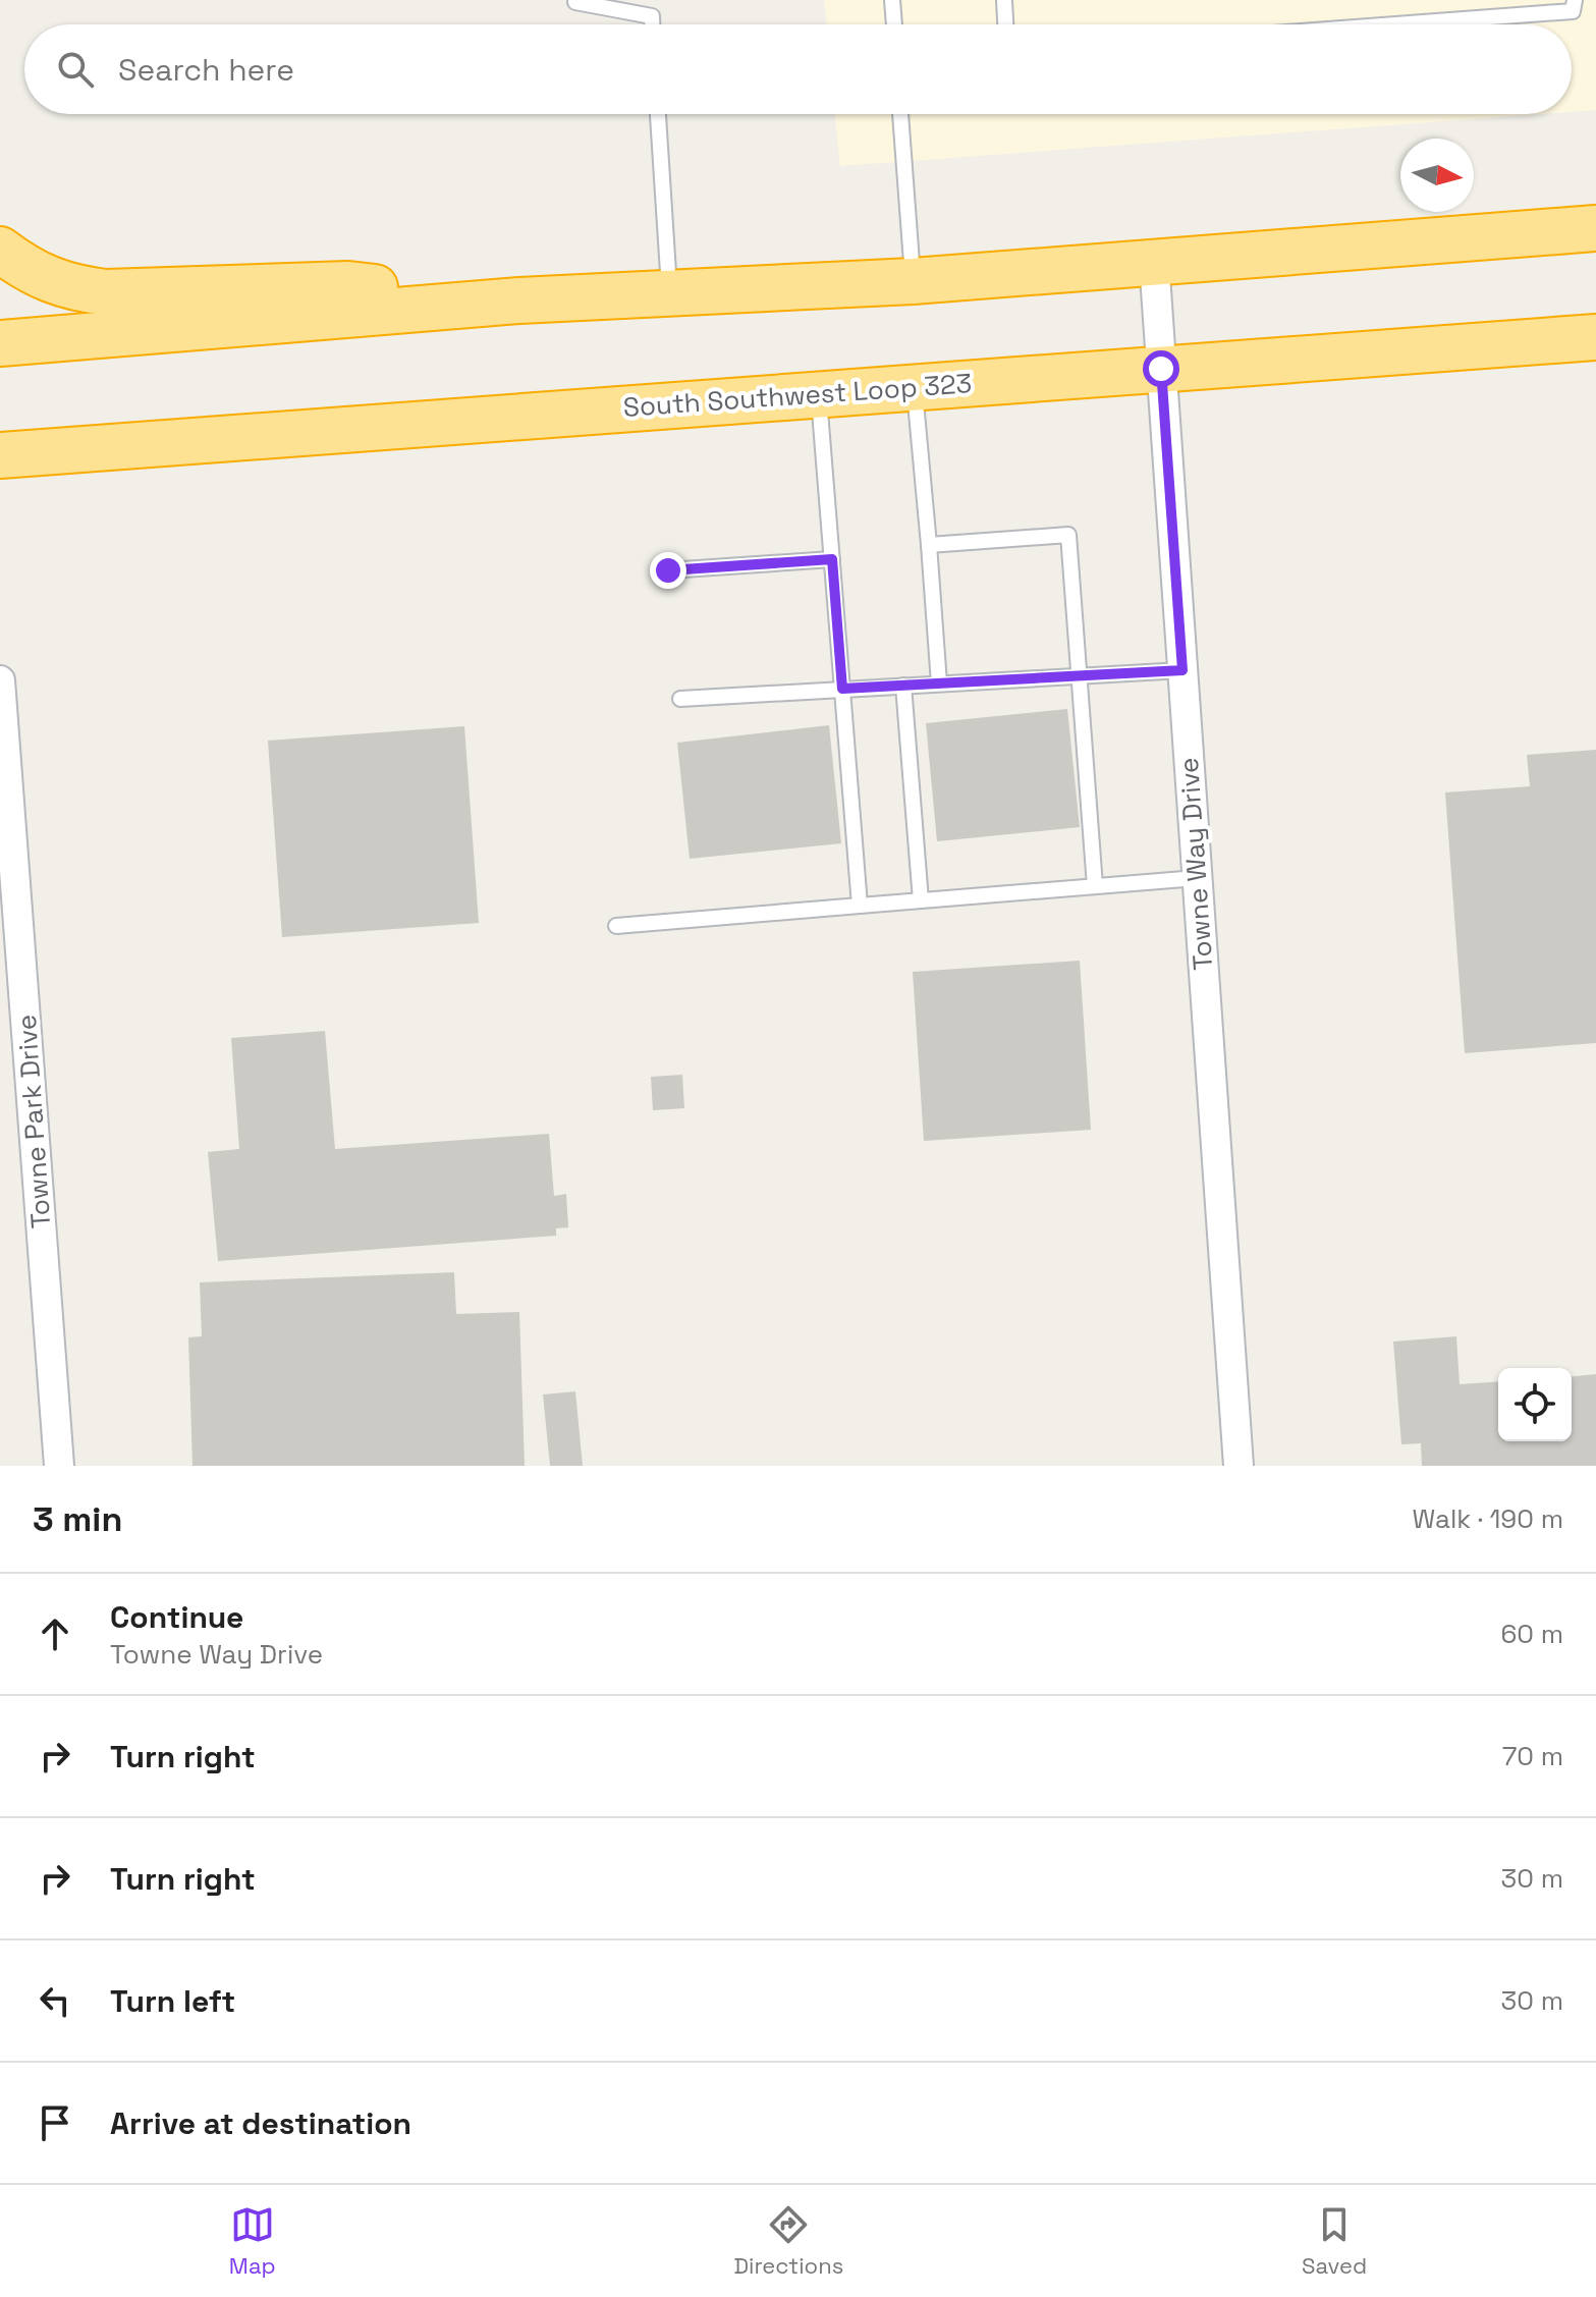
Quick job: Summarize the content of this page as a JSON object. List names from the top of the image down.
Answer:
{
  "streets": {
    "highway": ["South Southwest Loop 323"],
    "street": ["Towne Way Drive", "Towne Park Drive"]
  },
  "crossings": [
    ["South Southwest Loop 323", "Towne Way Drive"]
  ],
  "north": "right",
  "page": {
    "search": "Search here",
    "heading": ["3 min", "Walk · 190 m"],
    "list": [
      ["Continue", "Towne Way Drive", "60 m"],
      ["Turn right", "70 m"],
      ["Turn right", "30 m"],
      ["Turn left", "30 m"],
      "Arrive at destination"
    ],
    "nav": ["Map", "Directions", "Saved"]
  }
}
